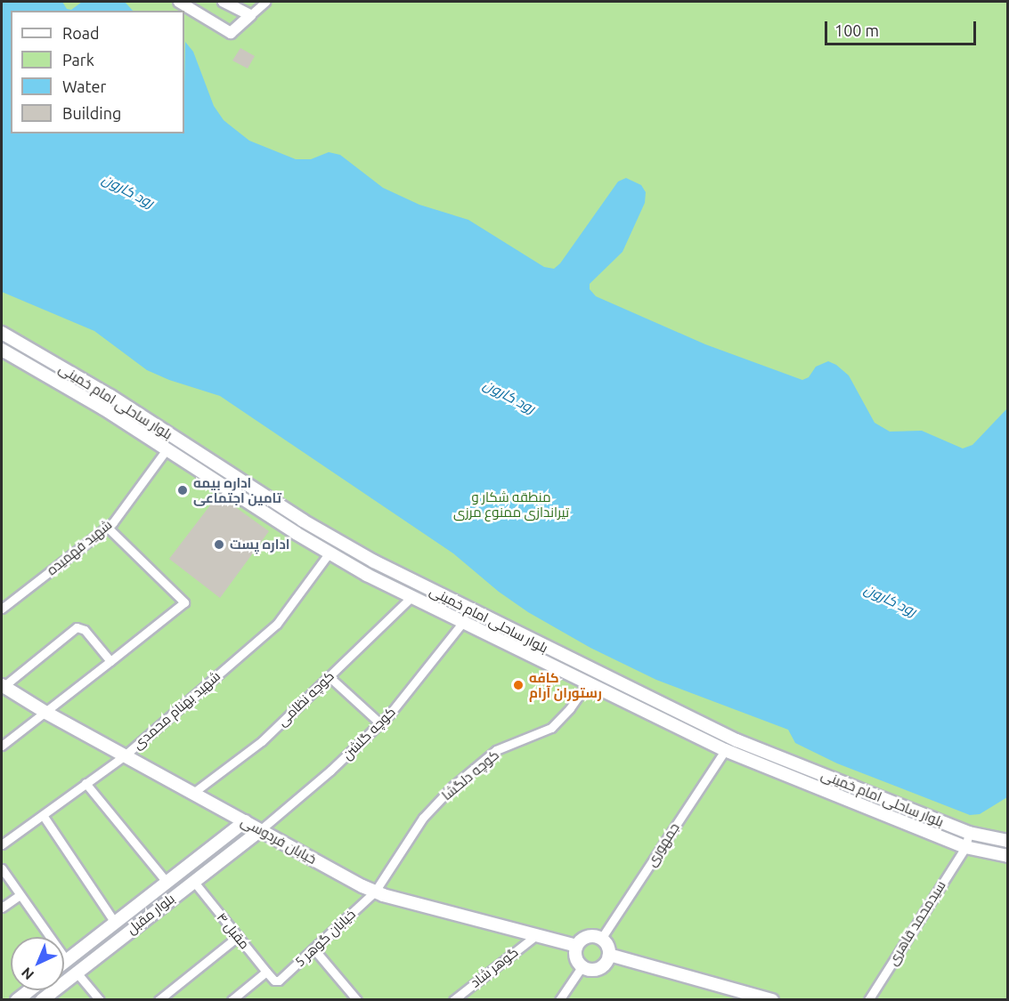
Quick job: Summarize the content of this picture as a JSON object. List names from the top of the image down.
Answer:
{
  "streets": {
    "main road": ["بلوار ساحلی امام خمینی", "خیابان فردوسی", "بلوار مقبل"],
    "street": [
      "شهید فهمیده",
      "کوچه نظامی",
      "شهید بهنام محمدی",
      "کوچه گلشن",
      "کوچه دلگشا",
      "جمهوری",
      "سیدمحمد قاهری",
      "مقبل ۴",
      "خیابان گوهر 5",
      "گوهر شاد"
    ]
  },
  "crossings": [
    ["بلوار ساحلی امام خمینی", "شهید فهمیده"],
    ["بلوار ساحلی امام خمینی", "کوچه نظامی"],
    ["بلوار ساحلی امام خمینی", "شهید بهنام محمدی"],
    ["بلوار ساحلی امام خمینی", "کوچه گلشن"],
    ["بلوار ساحلی امام خمینی", "کوچه دلگشا"],
    ["بلوار ساحلی امام خمینی", "جمهوری"],
    ["بلوار ساحلی امام خمینی", "سیدمحمد قاهری"],
    ["کوچه نظامی", "خیابان فردوسی"],
    ["شهید بهنام محمدی", "خیابان فردوسی"],
    ["کوچه گلشن", "خیابان فردوسی"],
    ["کوچه گلشن", "بلوار مقبل"],
    ["کوچه دلگشا", "خیابان فردوسی"],
    ["کوچه دلگشا", "خیابان گوهر 5"],
    ["خیابان فردوسی", "جمهوری"],
    ["خیابان فردوسی", "بلوار مقبل"],
    ["خیابان فردوسی", "خیابان گوهر 5"],
    ["خیابان فردوسی", "گوهر شاد"],
    ["بلوار مقبل", "مقبل ۴"],
    ["مقبل ۴", "خیابان گوهر 5"]
  ],
  "water": ["رود کارون"],
  "parks": ["منطقه شکار و تیراندازی ممنوع مرزی"],
  "places": ["اداره بیمه تامین اجتماعی", "اداره پست", "کافه رستوران آرام"],
  "legend": [
    "Road",
    "Park",
    "Water",
    "Building"
  ],
  "scale_bar": "100 m",
  "north": "bottom left"
}
